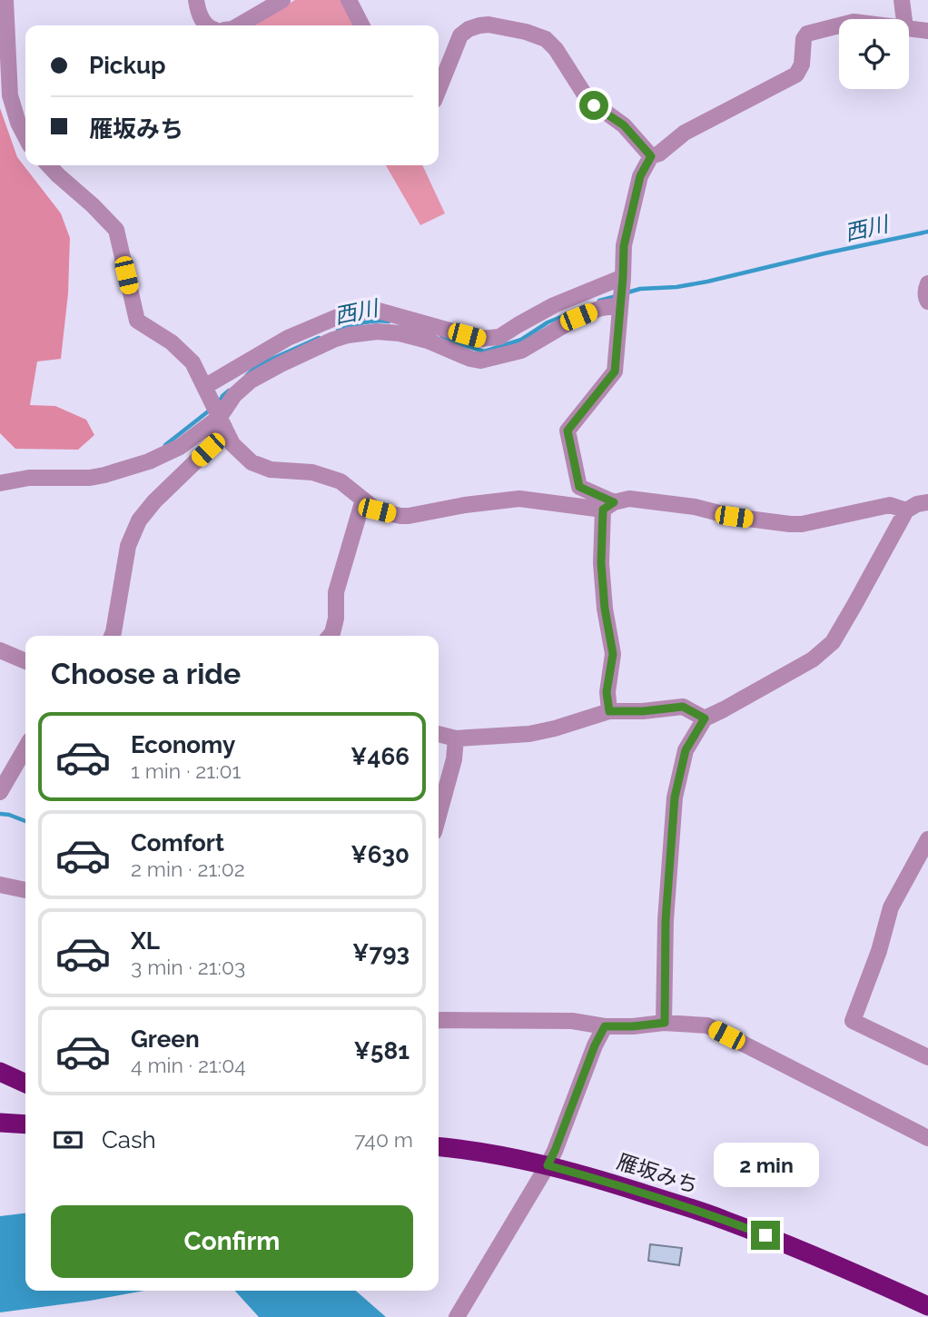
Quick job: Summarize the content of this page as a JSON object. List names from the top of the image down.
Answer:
{
  "streets": {
    "highway": ["雁坂みち"]
  },
  "water": ["西川"],
  "page": {
    "banner": ["Pickup", "雁坂みち"],
    "heading": "Choose a ride",
    "list": [
      {
        "name": "Economy",
        "note": "1 min · 21:01",
        "value": "¥466"
      },
      {
        "name": "Comfort",
        "note": "2 min · 21:02",
        "value": "¥630"
      },
      {
        "name": "XL",
        "note": "3 min · 21:03",
        "value": "¥793"
      },
      {
        "name": "Green",
        "note": "4 min · 21:04",
        "value": "¥581"
      }
    ],
    "pay": ["Cash", "740 m"],
    "bubble": "2 min",
    "buttons": "Confirm"
  }
}
